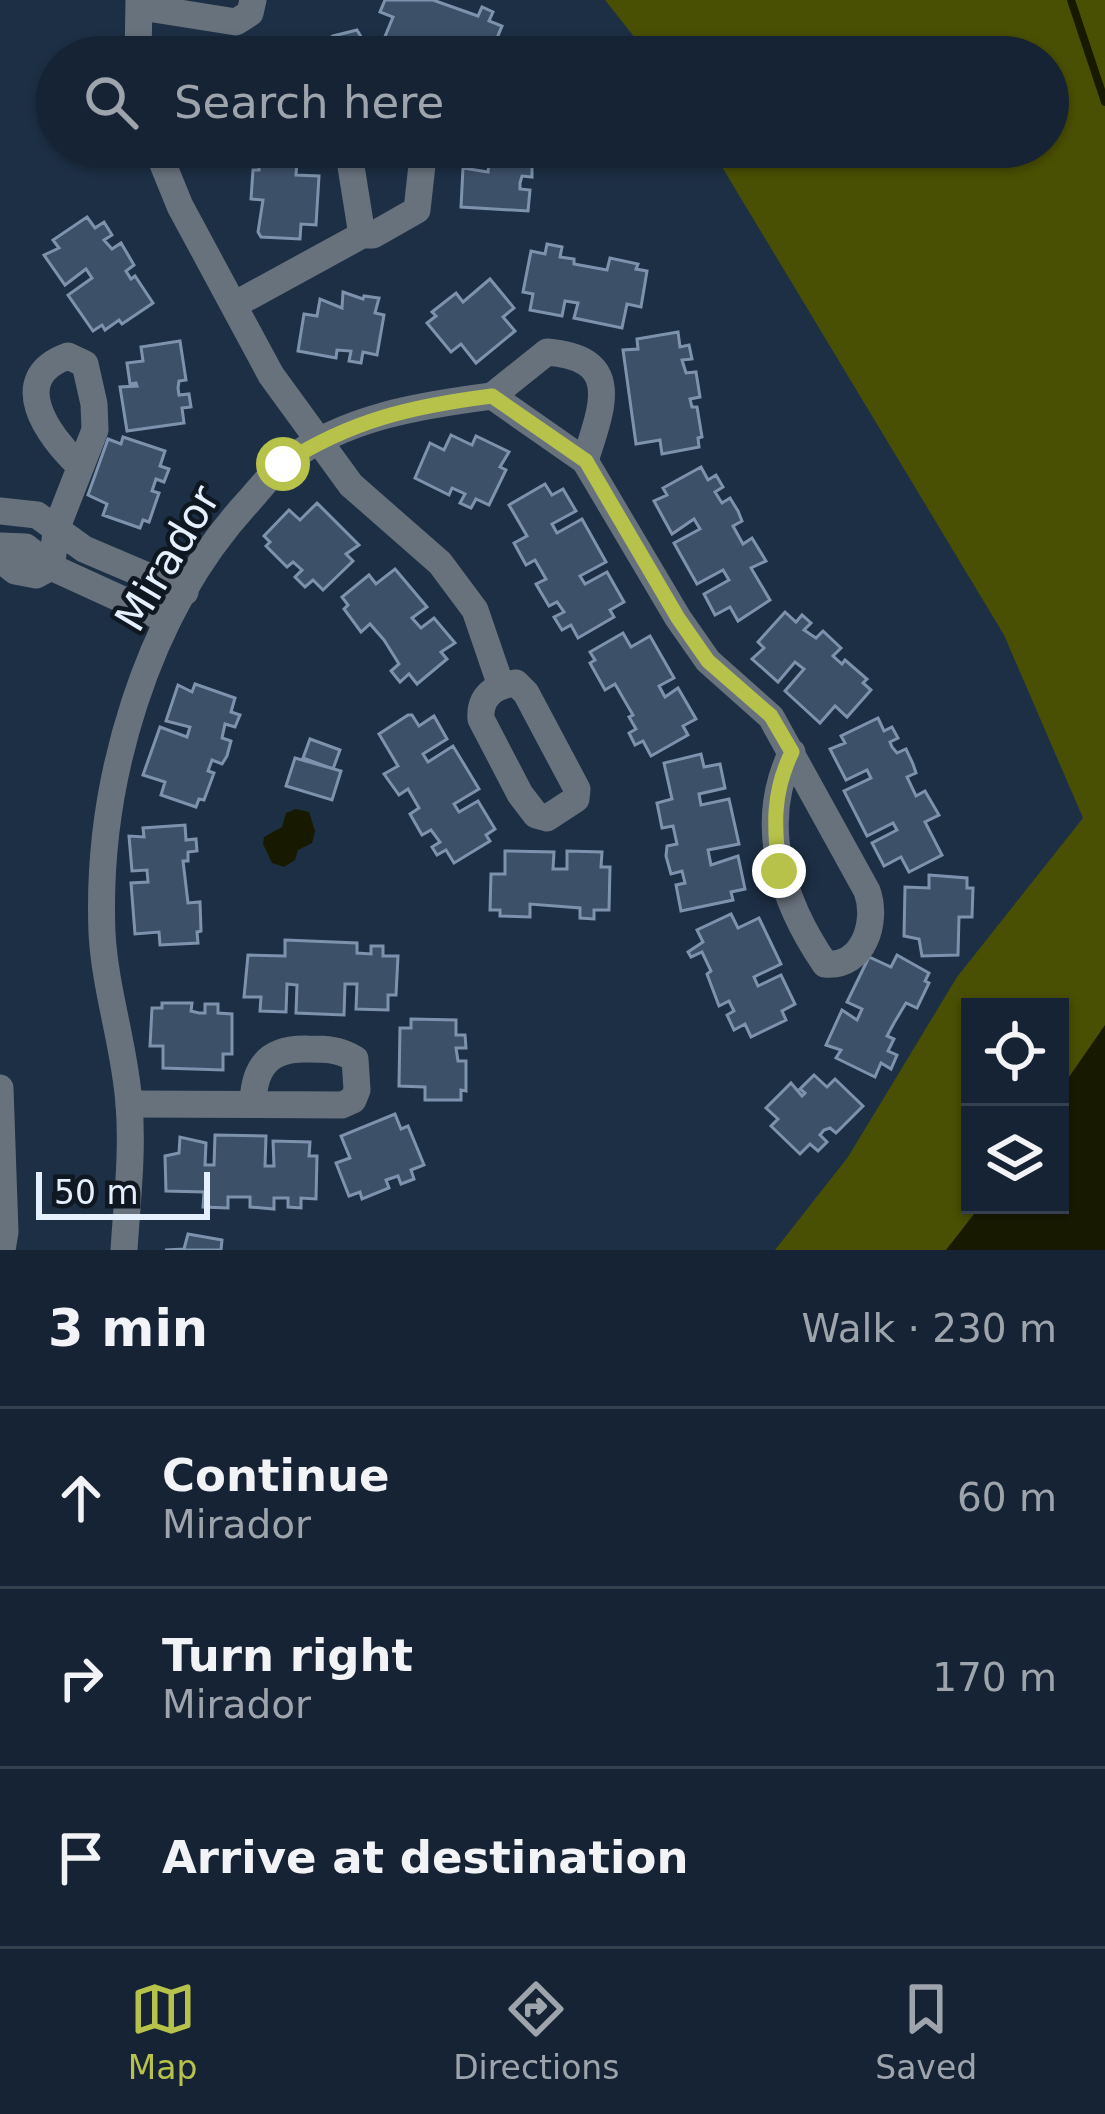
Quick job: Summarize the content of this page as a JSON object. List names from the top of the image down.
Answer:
{
  "streets": {
    "street": ["Mirador"]
  },
  "scale_bar": "50 m",
  "page": {
    "search": "Search here",
    "scale": "50 m",
    "heading": ["3 min", "Walk · 230 m"],
    "list": [
      ["Continue", "Mirador", "60 m"],
      ["Turn right", "Mirador", "170 m"],
      "Arrive at destination"
    ],
    "nav": ["Map", "Directions", "Saved"]
  }
}
